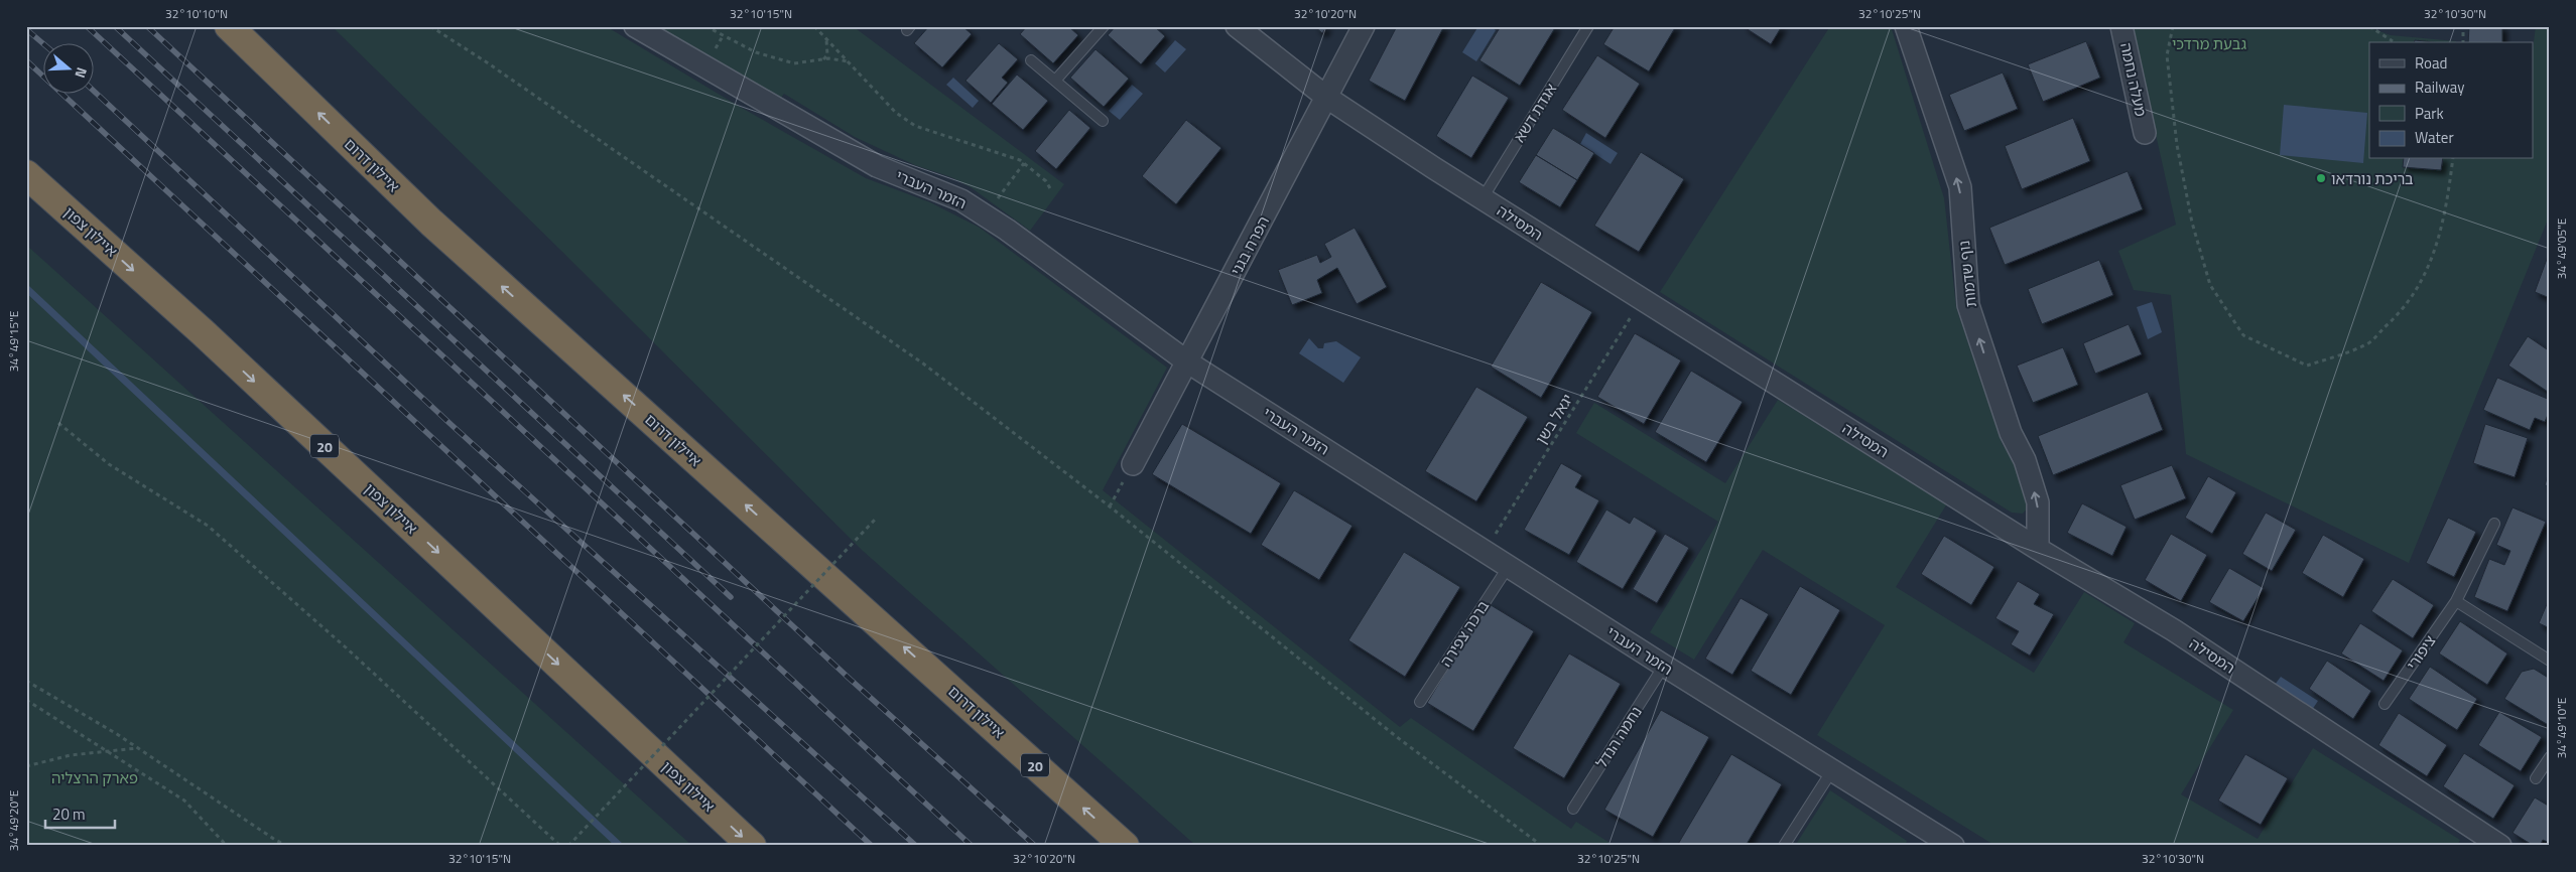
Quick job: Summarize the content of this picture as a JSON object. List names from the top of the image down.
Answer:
{
  "streets": {
    "highway": ["איילון דרום", "איילון צפון", "20"],
    "street": [
      "מעלה נחמה",
      "הזמר העברי",
      "המסילה",
      "הפרח בגני",
      "נוף שדמות"
    ],
    "lane": [
      "אגדת דשא",
      "ברכה צפירה",
      "ציפורי",
      "נחמה הנדל"
    ],
    "path": ["יגאל בשן"]
  },
  "crossings": [
    ["אגדת דשא", "המסילה"],
    ["הזמר העברי", "הפרח בגני"],
    ["הזמר העברי", "יגאל בשן"],
    ["הזמר העברי", "ברכה צפירה"],
    ["הזמר העברי", "נחמה הנדל"],
    ["המסילה", "הפרח בגני"],
    ["המסילה", "נוף שדמות"],
    ["המסילה", "יגאל בשן"]
  ],
  "one_way": ["איילון דרום", "איילון צפון", "נוף שדמות"],
  "parks": ["גבעת מרדכי", "פארק הרצליה"],
  "places": ["בריכת נורדאו"],
  "legend": [
    "Road",
    "Railway",
    "Park",
    "Water"
  ],
  "scale_bar": "20 m",
  "north": "right",
  "coordinates": [
    "32°10'10\"N",
    "32°10'15\"N",
    "32°10'20\"N",
    "32°10'25\"N",
    "32°10'30\"N",
    "34°49'05\"E",
    "34°49'15\"E",
    "34°49'10\"E",
    "34°49'20\"E"
  ]
}
